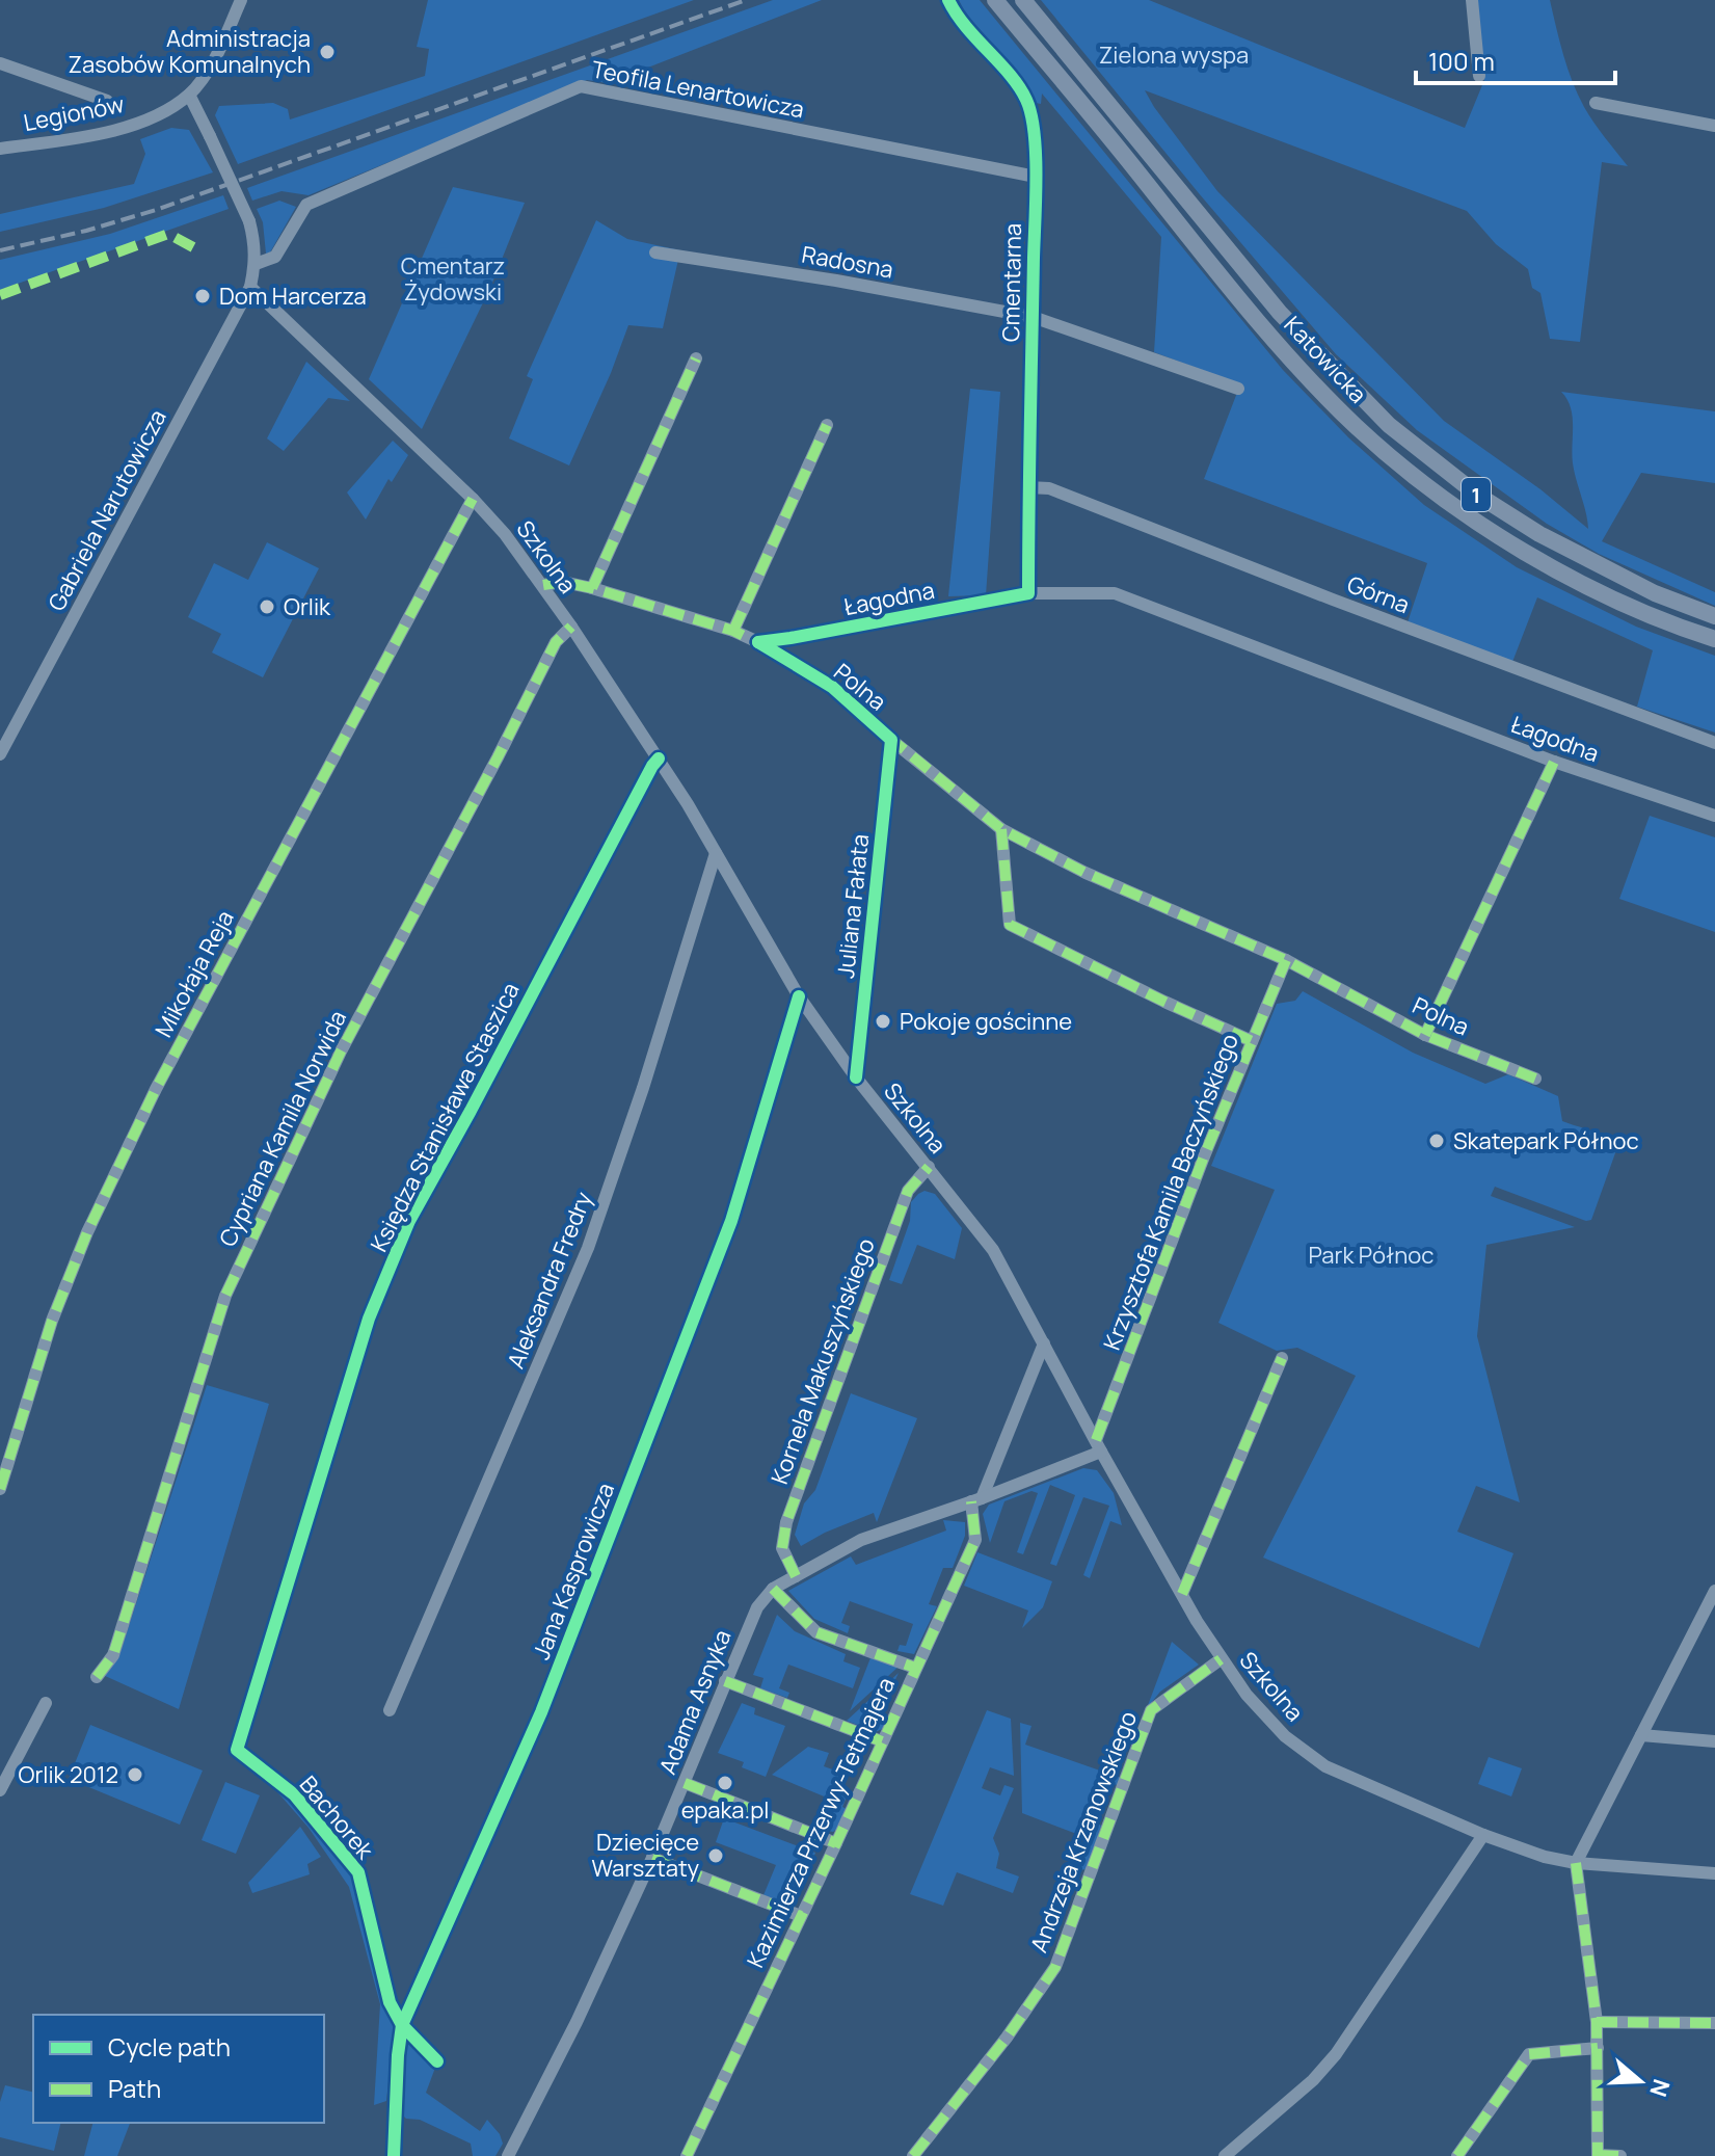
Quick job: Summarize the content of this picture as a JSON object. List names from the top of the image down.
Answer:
{
  "streets": {
    "main road": ["Katowicka", "1"],
    "street": [
      "Teofila Lenartowicza",
      "Legionów",
      "Radosna",
      "Cmentarna",
      "Gabriela Narutowicza",
      "Szkolna",
      "Górna",
      "Łagodna",
      "Polna",
      "Juliana Fałata",
      "Mikołaja Reja",
      "Księdza Stanisława Staszica",
      "Cypriana Kamila Norwida",
      "Krzysztofa Kamila Baczyńskiego",
      "Aleksandra Fredry",
      "Kornela Makuszyńskiego",
      "Jana Kasprowicza",
      "Adama Asnyka",
      "Bachorek",
      "Kazimierza Przerwy-Tetmajera",
      "Andrzeja Krzanowskiego"
    ]
  },
  "crossings": [
    ["Teofila Lenartowicza", "Cmentarna"],
    ["Radosna", "Cmentarna"],
    ["Cmentarna", "Górna"],
    ["Cmentarna", "Łagodna"],
    ["Gabriela Narutowicza", "Szkolna"],
    ["Szkolna", "Polna"],
    ["Szkolna", "Juliana Fałata"],
    ["Szkolna", "Mikołaja Reja"],
    ["Szkolna", "Księdza Stanisława Staszica"],
    ["Szkolna", "Cypriana Kamila Norwida"],
    ["Szkolna", "Krzysztofa Kamila Baczyńskiego"],
    ["Szkolna", "Aleksandra Fredry"],
    ["Szkolna", "Kornela Makuszyńskiego"],
    ["Szkolna", "Jana Kasprowicza"],
    ["Szkolna", "Adama Asnyka"],
    ["Szkolna", "Kazimierza Przerwy-Tetmajera"],
    ["Szkolna", "Andrzeja Krzanowskiego"],
    ["Łagodna", "Polna"],
    ["Polna", "Juliana Fałata"],
    ["Polna", "Krzysztofa Kamila Baczyńskiego"],
    ["Księdza Stanisława Staszica", "Bachorek"],
    ["Krzysztofa Kamila Baczyńskiego", "Adama Asnyka"],
    ["Kornela Makuszyńskiego", "Adama Asnyka"],
    ["Jana Kasprowicza", "Bachorek"],
    ["Adama Asnyka", "Kazimierza Przerwy-Tetmajera"]
  ],
  "parks": ["Zielona wyspa", "Cmentarz Żydowski", "Park Północ"],
  "places": [
    "Administracja Zasobów Komunalnych",
    "Dom Harcerza",
    "Orlik",
    "Pokoje gościnne",
    "Skatepark Północ",
    "Orlik 2012",
    "epaka.pl",
    "Dziecięce Warsztaty"
  ],
  "legend": ["Cycle path", "Path"],
  "scale_bar": "100 m",
  "north": "right"
}
